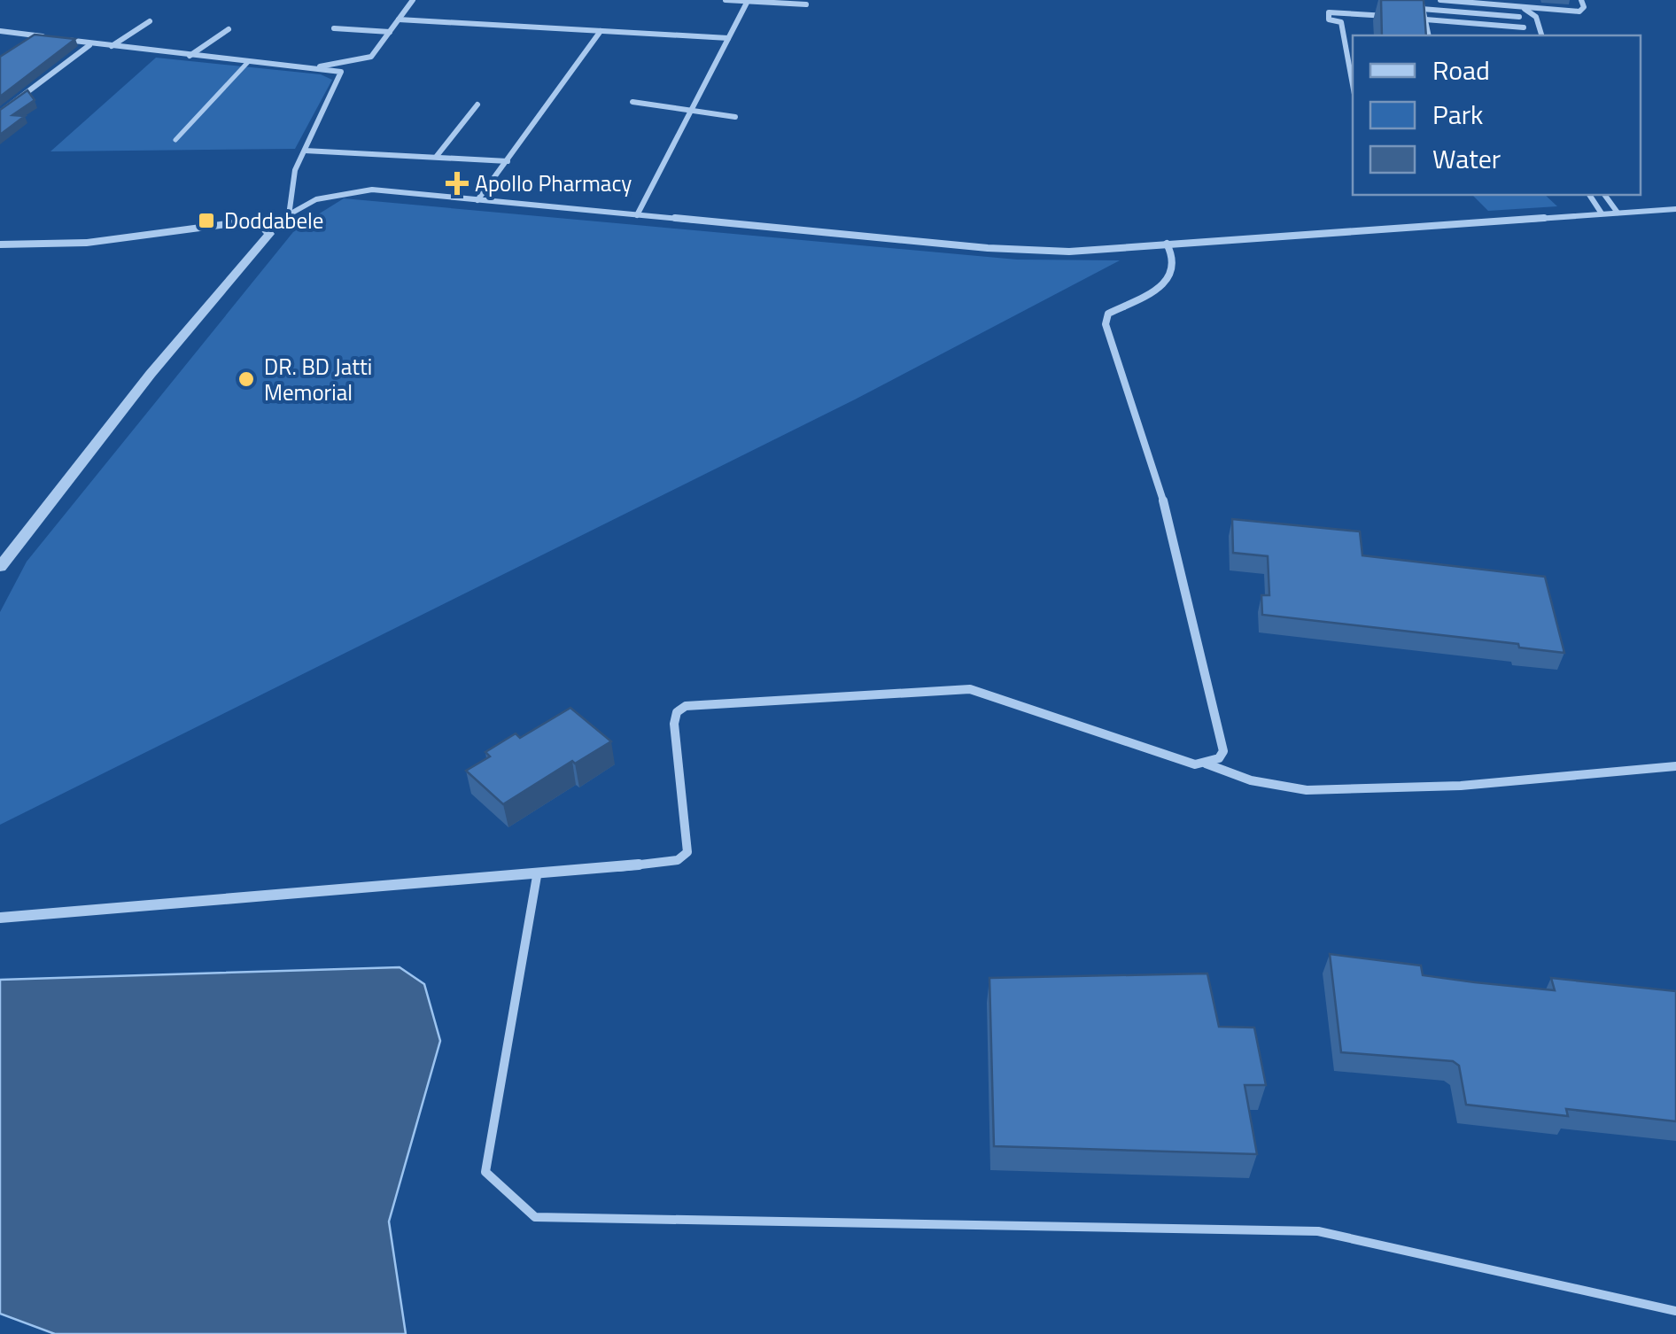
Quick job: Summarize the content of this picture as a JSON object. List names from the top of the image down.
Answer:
{
  "places": {
    "health": ["Apollo Pharmacy"],
    "transit": ["Doddabele"],
    "other": ["DR. BD Jatti Memorial"]
  },
  "legend": ["Road", "Park", "Water"]
}
